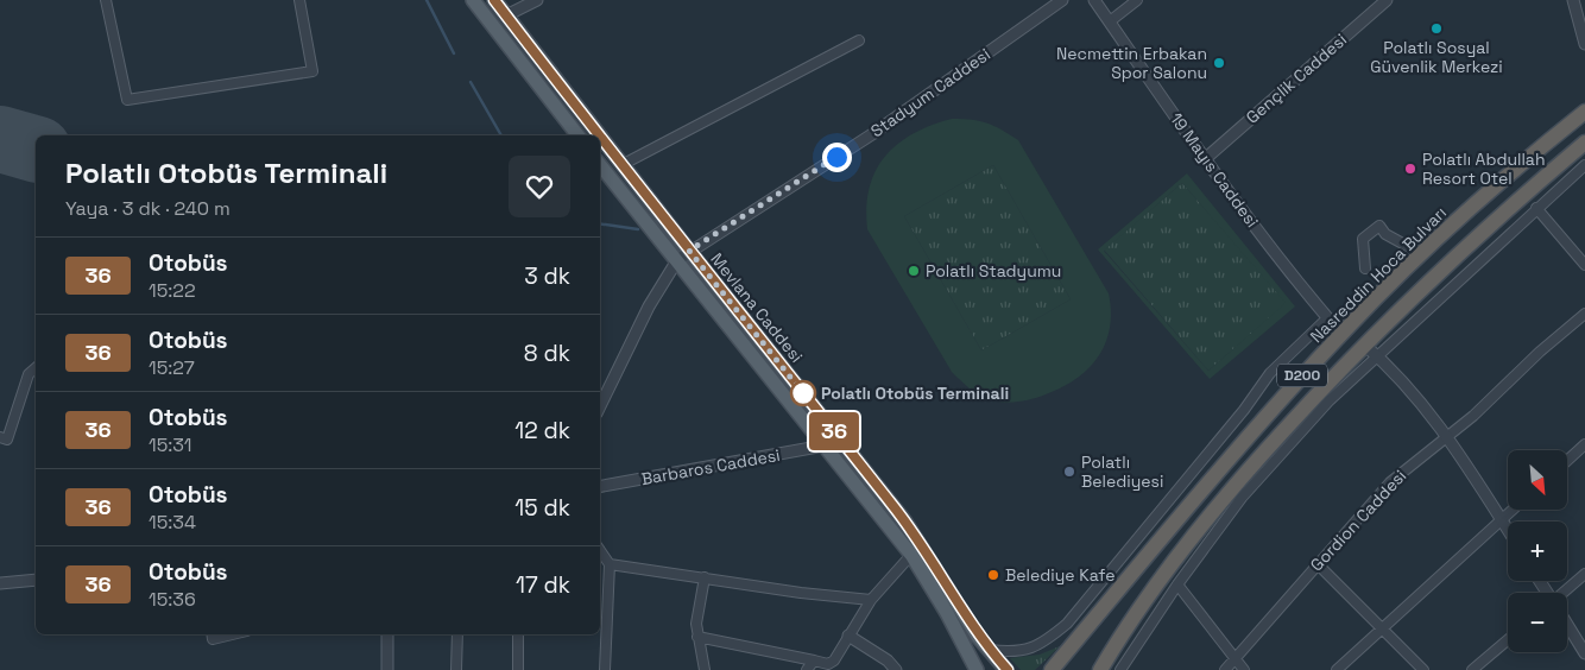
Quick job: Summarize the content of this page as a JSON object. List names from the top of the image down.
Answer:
{
  "streets": {
    "highway": ["Nasreddin Hoca Bulvarı", "D200"],
    "main road": ["Mevlana Caddesi"],
    "street": [
      "Gençlik Caddesi",
      "Stadyum Caddesi",
      "19 Mayıs Caddesi",
      "Barbaros Caddesi",
      "Gordion Caddesi"
    ]
  },
  "crossings": [
    ["Gençlik Caddesi", "19 Mayıs Caddesi"],
    ["Stadyum Caddesi", "Mevlana Caddesi"],
    ["19 Mayıs Caddesi", "Nasreddin Hoca Bulvarı"],
    ["Mevlana Caddesi", "Barbaros Caddesi"]
  ],
  "places": [
    "Polatlı Sosyal Güvenlik Merkezi",
    "Necmettin Erbakan Spor Salonu",
    "Polatlı Abdullah Resort Otel",
    "Polatlı Stadyumu",
    "Polatlı Otobüs Terminali",
    "Polatlı Belediyesi",
    "Belediye Kafe"
  ],
  "lines": ["bus line 36"],
  "north": "bottom right",
  "page": {
    "on_map": "36",
    "heading": ["Polatlı Otobüs Terminali", "Yaya · 3 dk · 240 m"],
    "list": [
      {
        "mark": "36",
        "name": "Otobüs",
        "note": "15:22",
        "value": "3 dk"
      },
      {
        "mark": "36",
        "name": "Otobüs",
        "note": "15:27",
        "value": "8 dk"
      },
      {
        "mark": "36",
        "name": "Otobüs",
        "note": "15:31",
        "value": "12 dk"
      },
      {
        "mark": "36",
        "name": "Otobüs",
        "note": "15:34",
        "value": "15 dk"
      },
      {
        "mark": "36",
        "name": "Otobüs",
        "note": "15:36",
        "value": "17 dk"
      }
    ],
    "map_buttons": ["+", "−"]
  }
}
